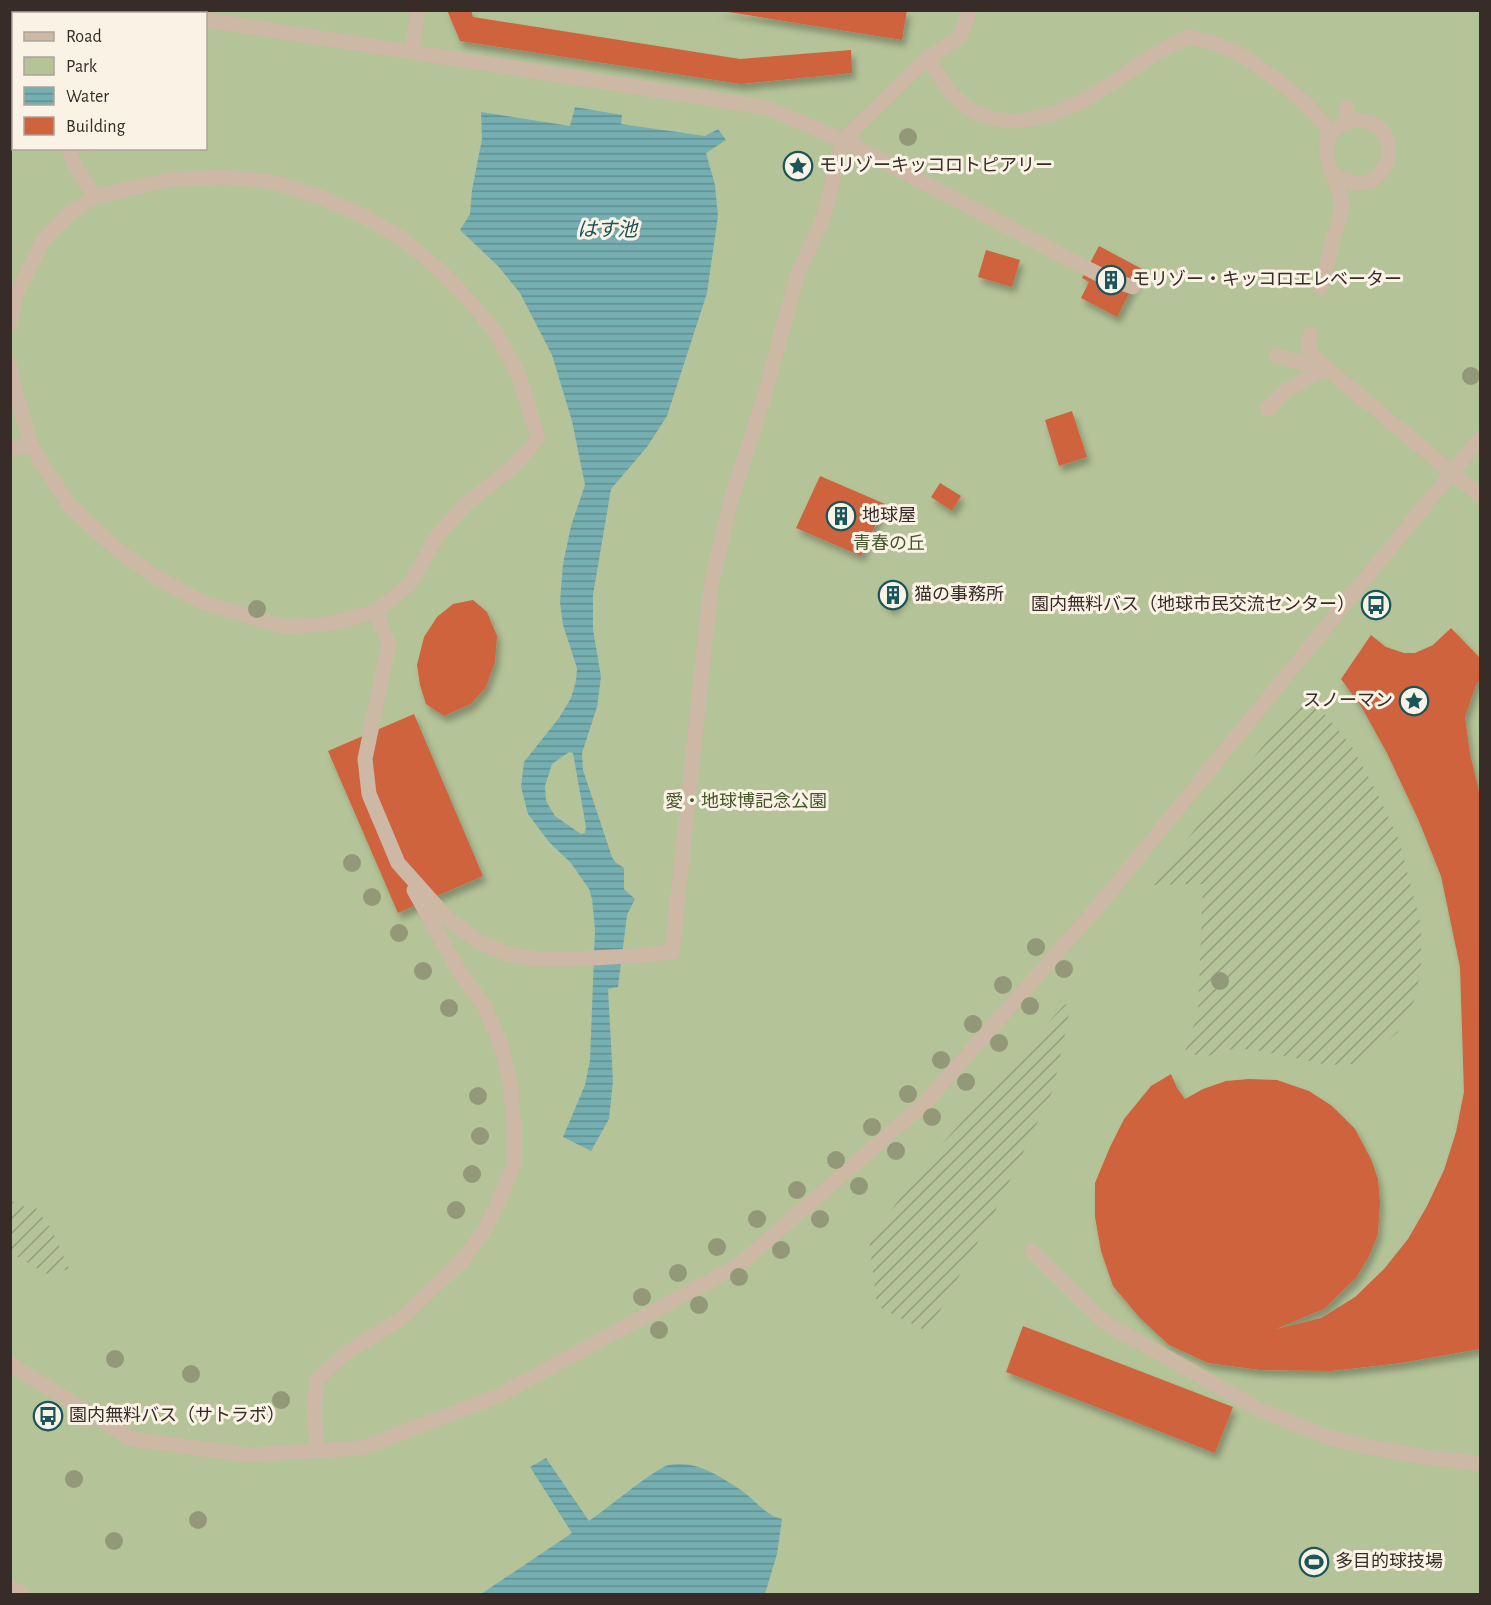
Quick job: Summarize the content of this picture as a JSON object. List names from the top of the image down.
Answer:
{
  "water": ["はす池"],
  "parks": ["青春の丘", "愛・地球博記念公園"],
  "places": {
    "place": ["モリゾーキッコロトピアリー", "スノーマン"],
    "building": ["モリゾー・キッコロエレベーター", "地球屋", "猫の事務所"],
    "bus stop": ["園内無料バス（地球市民交流センター）", "園内無料バス（サトラボ）"],
    "sports": ["多目的球技場"]
  },
  "legend": [
    "Road",
    "Park",
    "Water",
    "Building"
  ]
}
